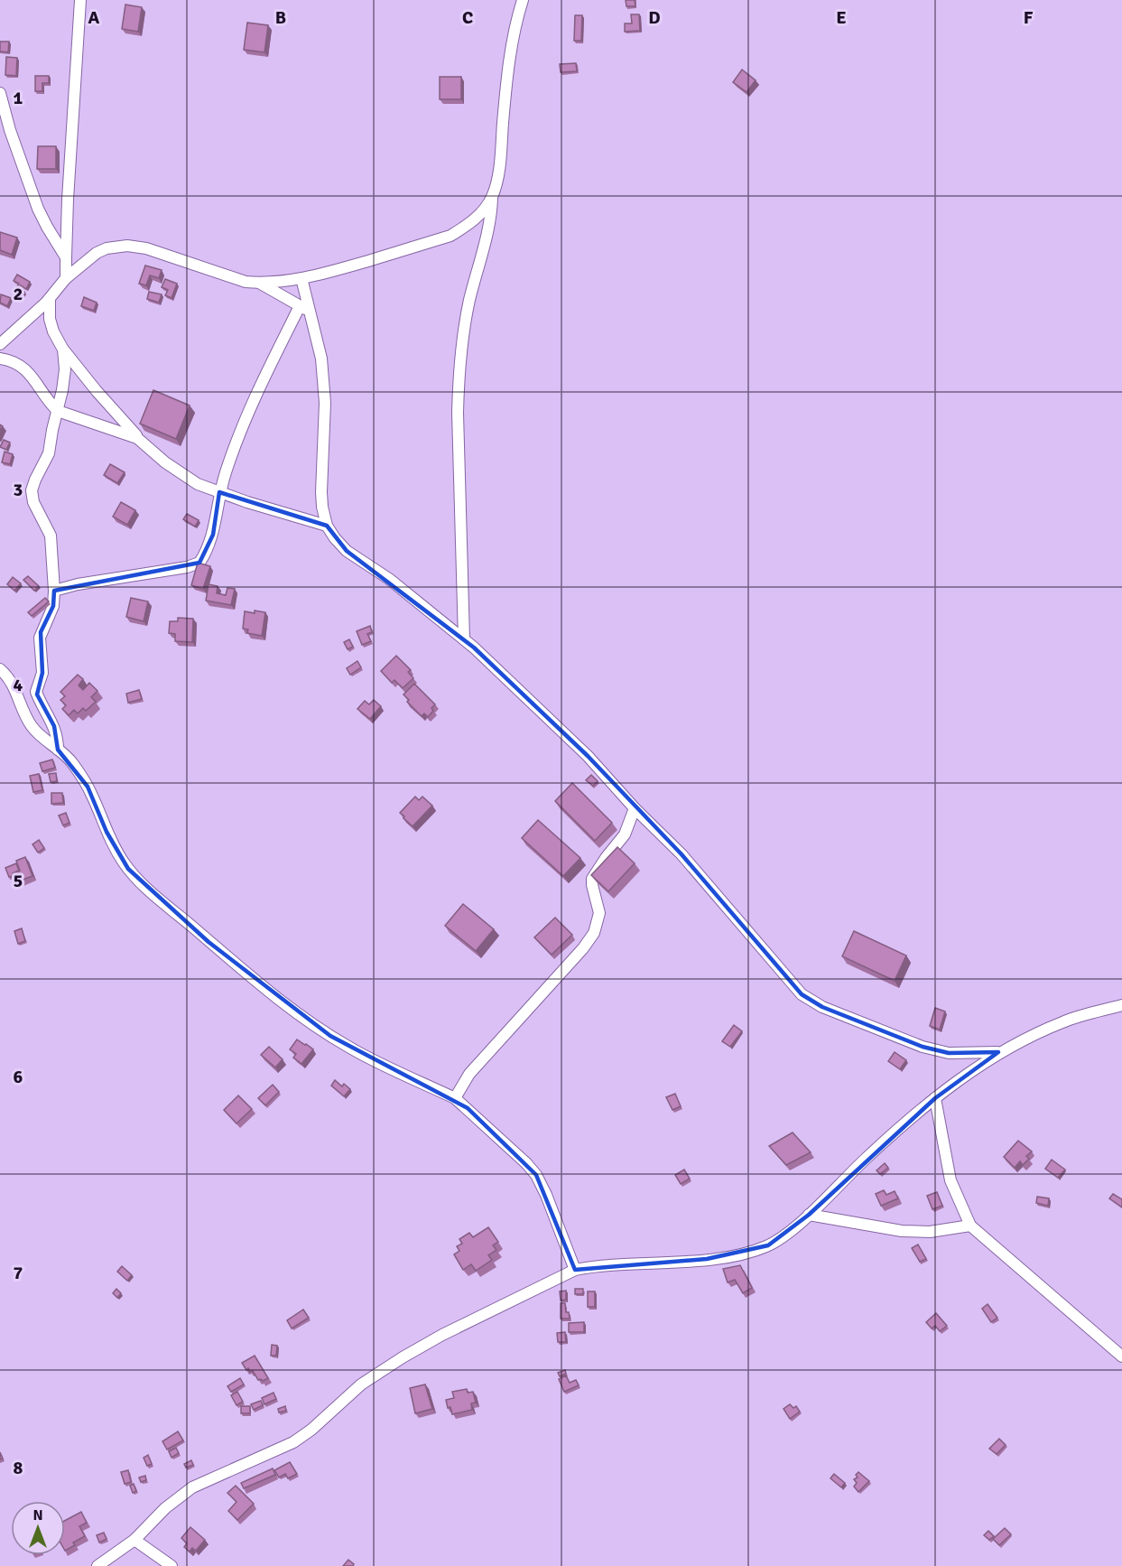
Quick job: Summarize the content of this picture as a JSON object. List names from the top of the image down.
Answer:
{
  "north": "top",
  "grid": {
    "columns": [
      "A",
      "B",
      "C",
      "D",
      "E",
      "F"
    ],
    "rows": [
      "1",
      "2",
      "3",
      "4",
      "5",
      "6",
      "7",
      "8"
    ]
  }
}
